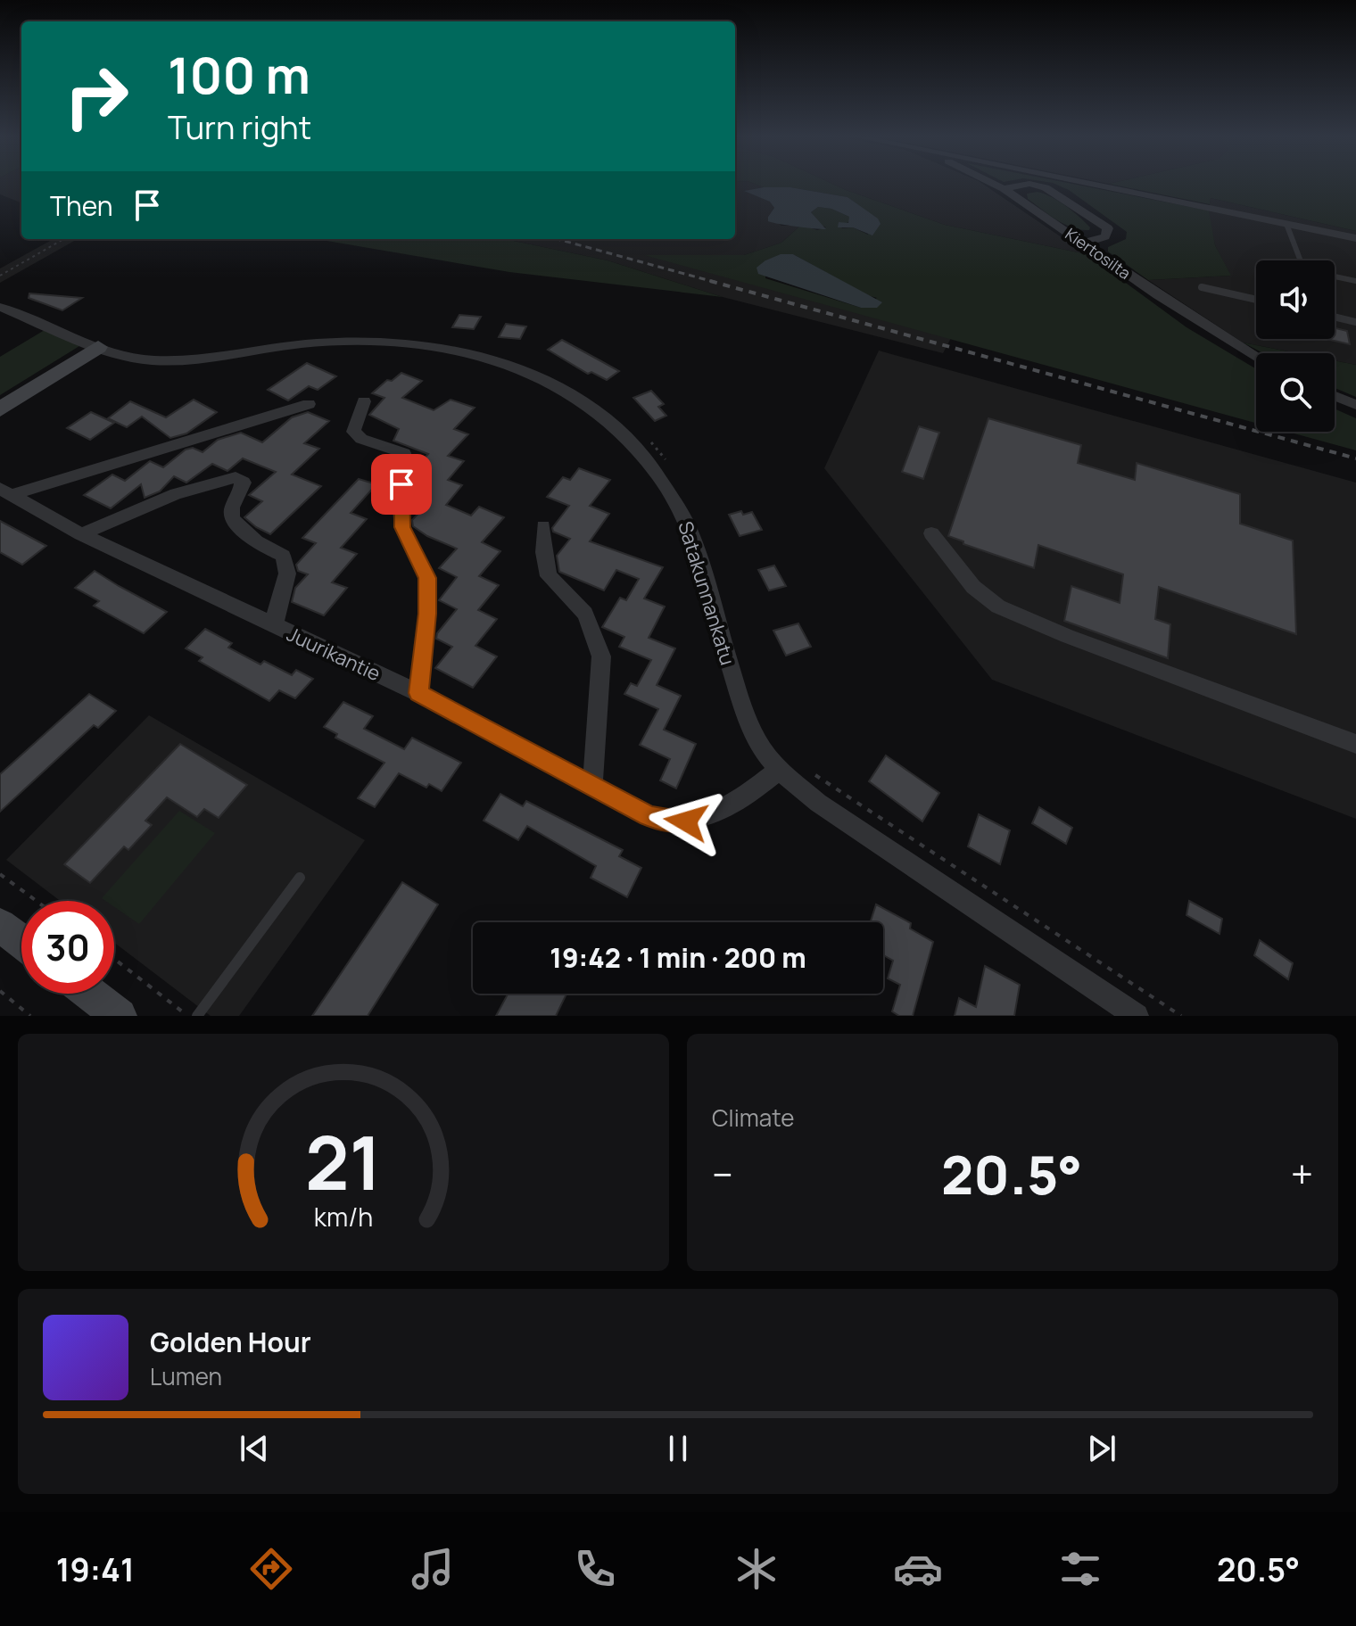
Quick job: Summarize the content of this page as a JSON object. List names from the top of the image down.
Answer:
{
  "streets": {
    "street": ["Kiertosilta", "Satakunnankatu", "Juurikantie"]
  },
  "crossings": [
    ["Satakunnankatu", "Juurikantie"]
  ],
  "page": {
    "turn": ["100 m", "Turn right"],
    "then": "Then",
    "limit": "30",
    "trip": "19:42 · 1 min · 200 m",
    "tile": "Climate",
    "heat": ["−", "20.5°", "+"],
    "song": ["Golden Hour", "Lumen"],
    "tabs": ["19:41", "20.5°"],
    "gauge": ["21", "km/h"]
  }
}
